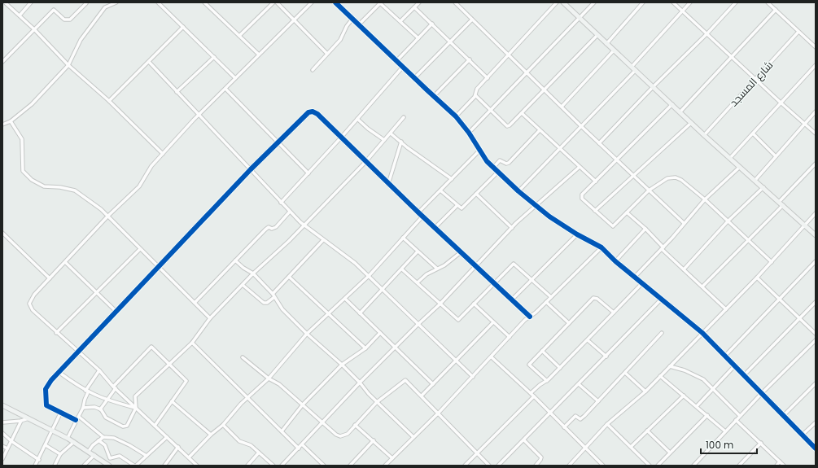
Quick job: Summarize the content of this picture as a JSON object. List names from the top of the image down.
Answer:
{
  "streets": {
    "street": ["شارع المسجد"]
  },
  "scale_bar": "100 m"
}
